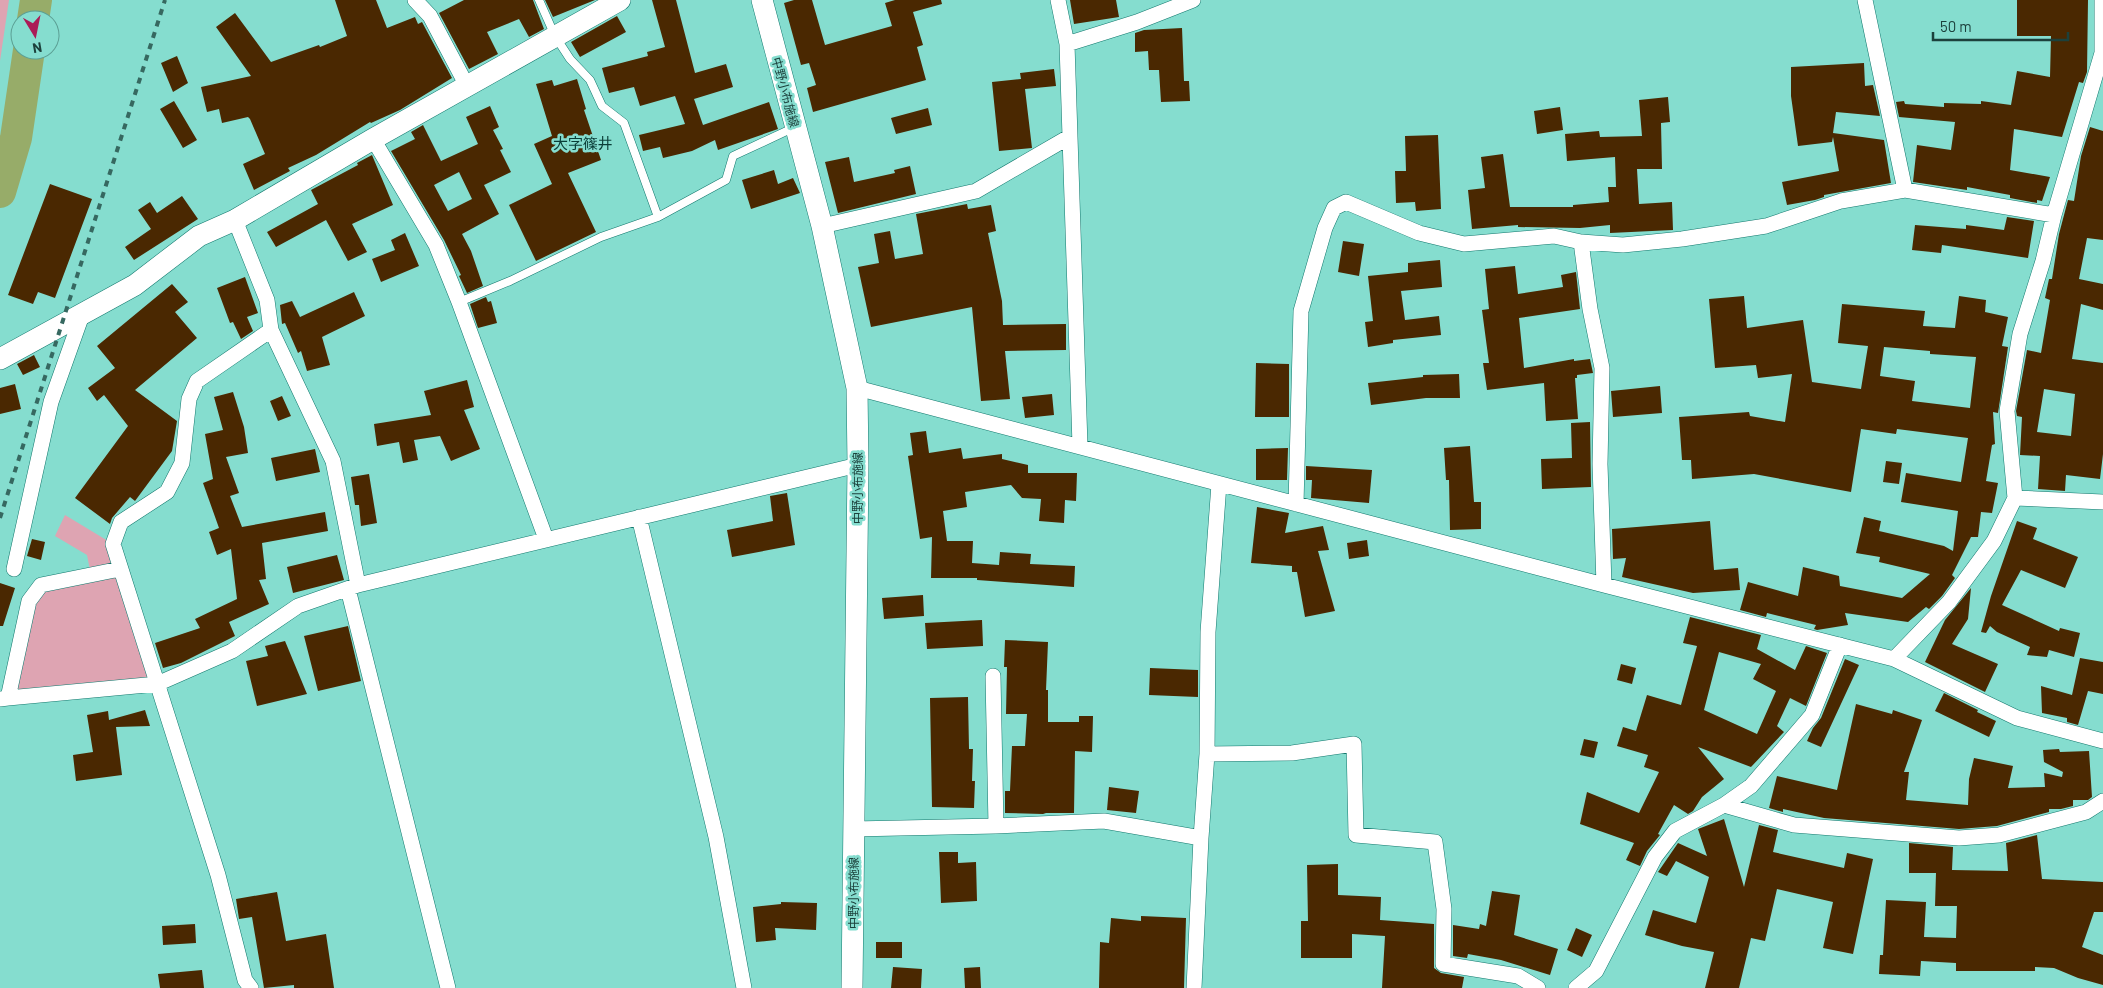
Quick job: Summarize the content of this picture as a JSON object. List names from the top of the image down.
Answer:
{
  "streets": {
    "main road": ["中野小布施線"]
  },
  "districts": ["大字篠井"],
  "scale_bar": "50 m",
  "north": "bottom"
}
